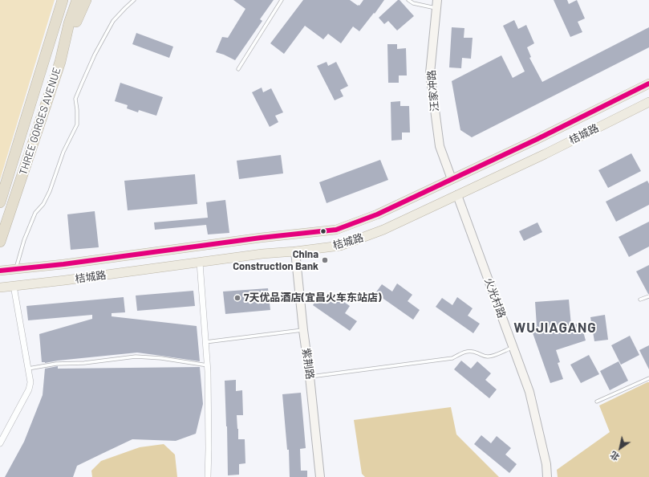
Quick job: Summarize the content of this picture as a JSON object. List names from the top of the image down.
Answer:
{
  "streets": {
    "highway": ["THREE GORGES AVENUE"],
    "main road": ["桔城路"],
    "street": ["汪家冲路", "火光村路", "紫荆路"]
  },
  "crossings": [
    ["汪家冲路", "桔城路"],
    ["桔城路", "火光村路"],
    ["桔城路", "紫荆路"]
  ],
  "districts": ["WUJIAGANG"],
  "places": ["China Construction Bank", "7天优品酒店(宜昌火车东站店)"],
  "north": "bottom left"
}
